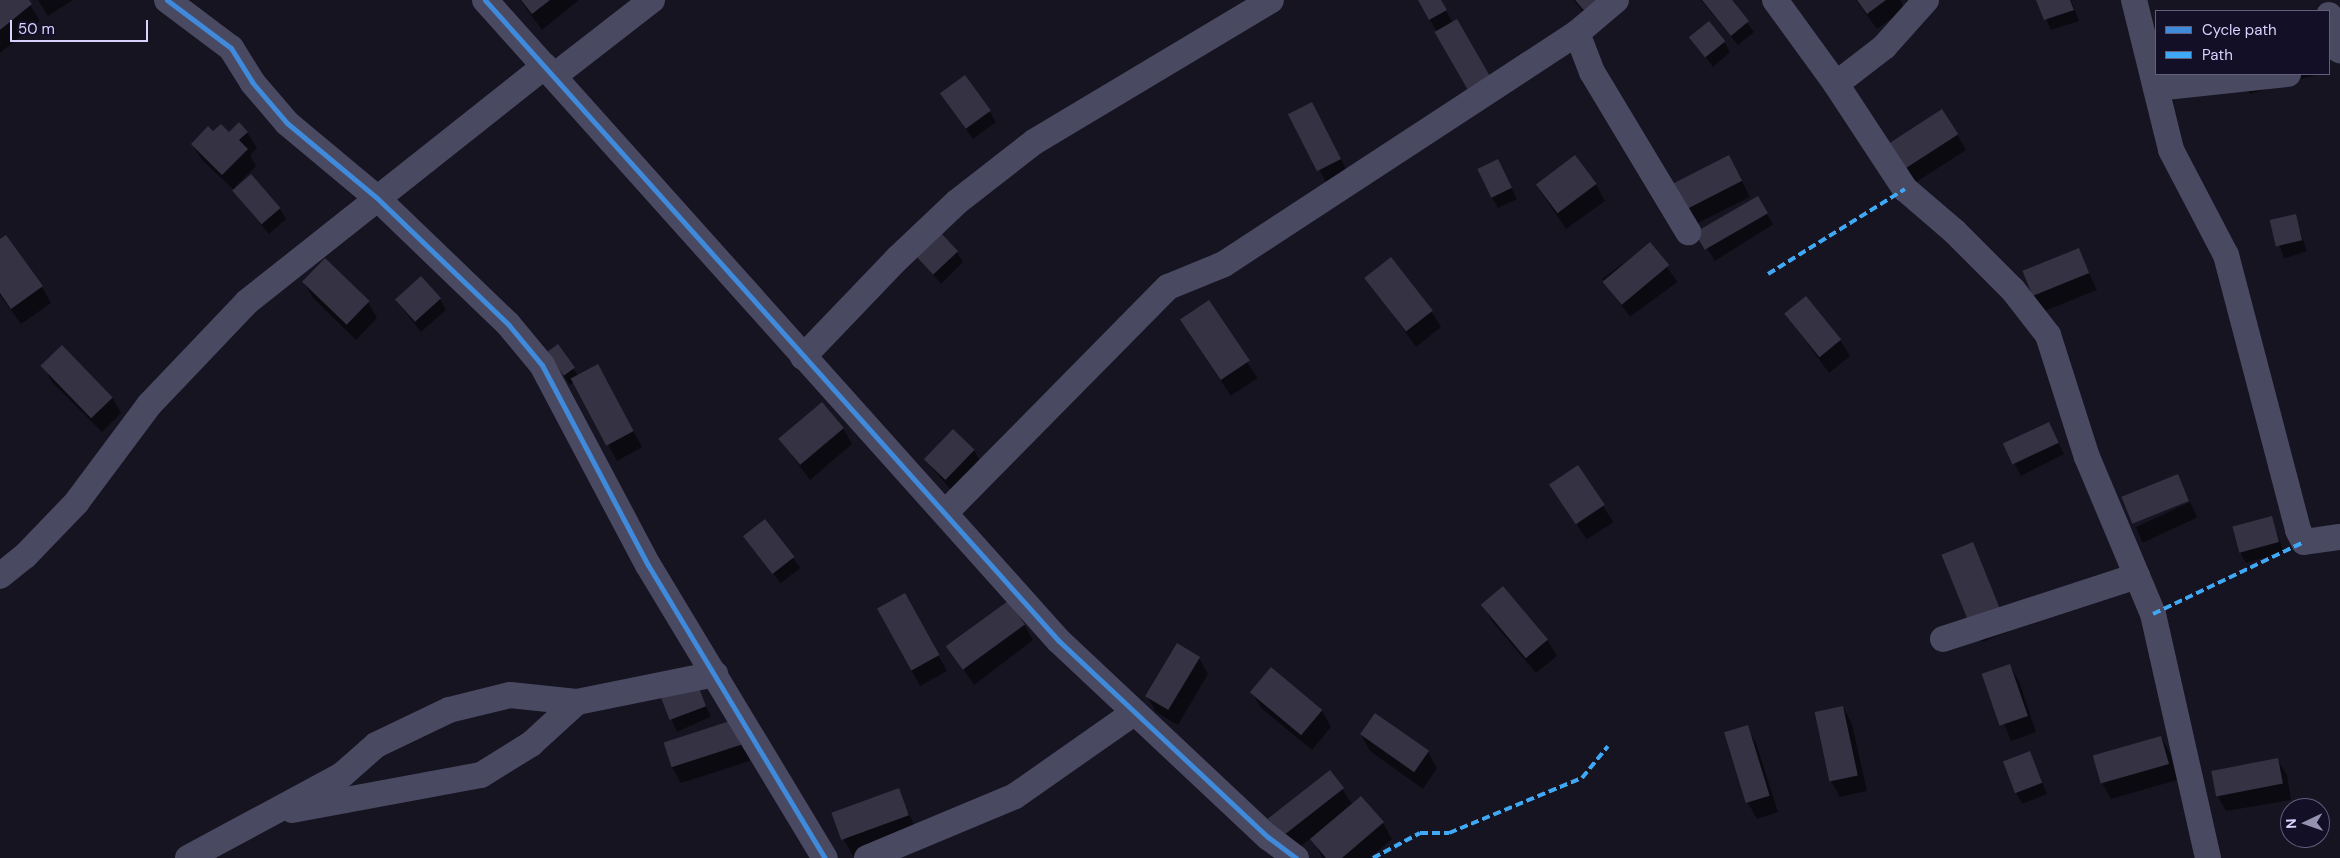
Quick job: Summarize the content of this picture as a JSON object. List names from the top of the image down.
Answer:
{
  "legend": ["Cycle path", "Path"],
  "scale_bar": "50 m",
  "north": "left"
}
